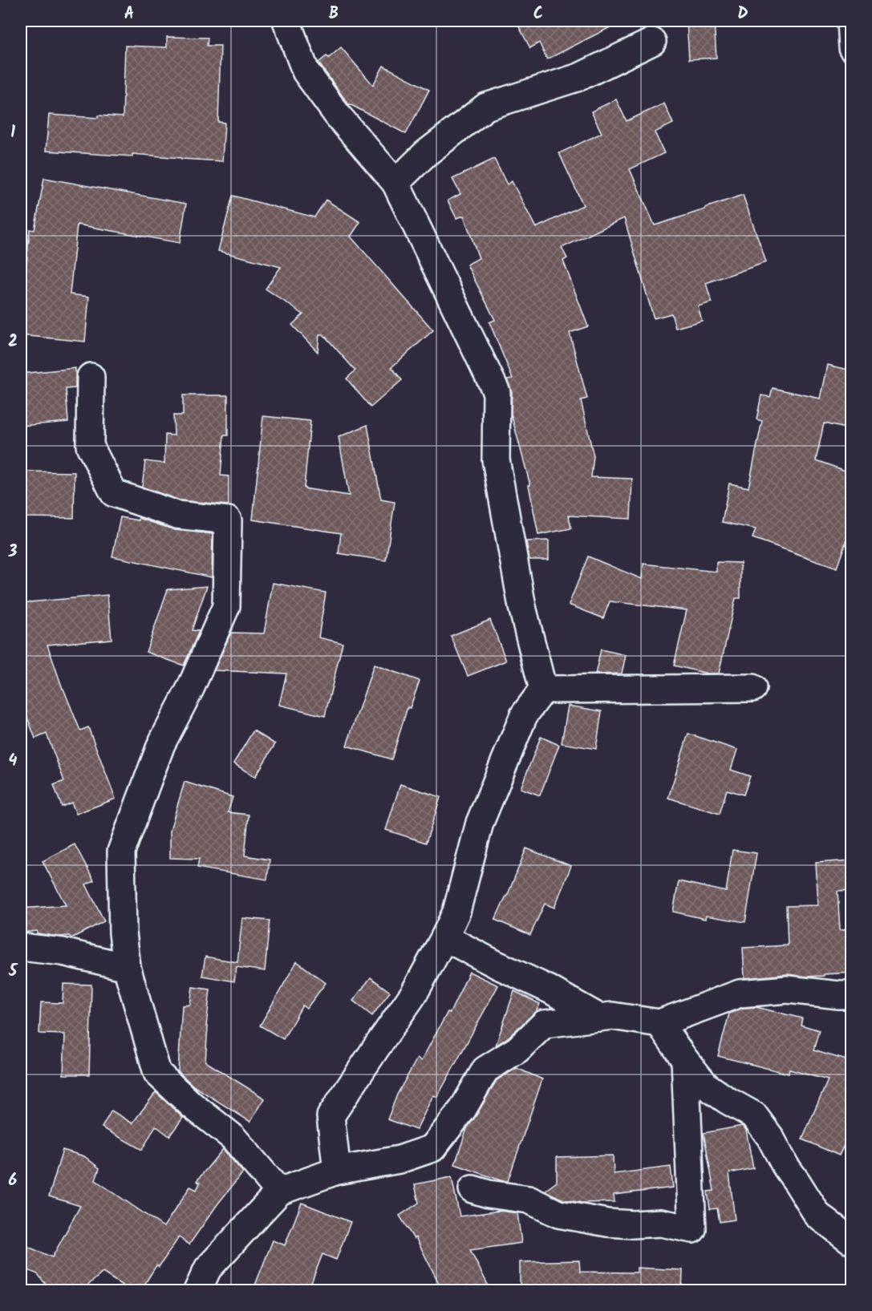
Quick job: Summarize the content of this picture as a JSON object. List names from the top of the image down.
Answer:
{
  "grid": {
    "columns": [
      "A",
      "B",
      "C",
      "D"
    ],
    "rows": [
      "1",
      "2",
      "3",
      "4",
      "5",
      "6"
    ]
  }
}
